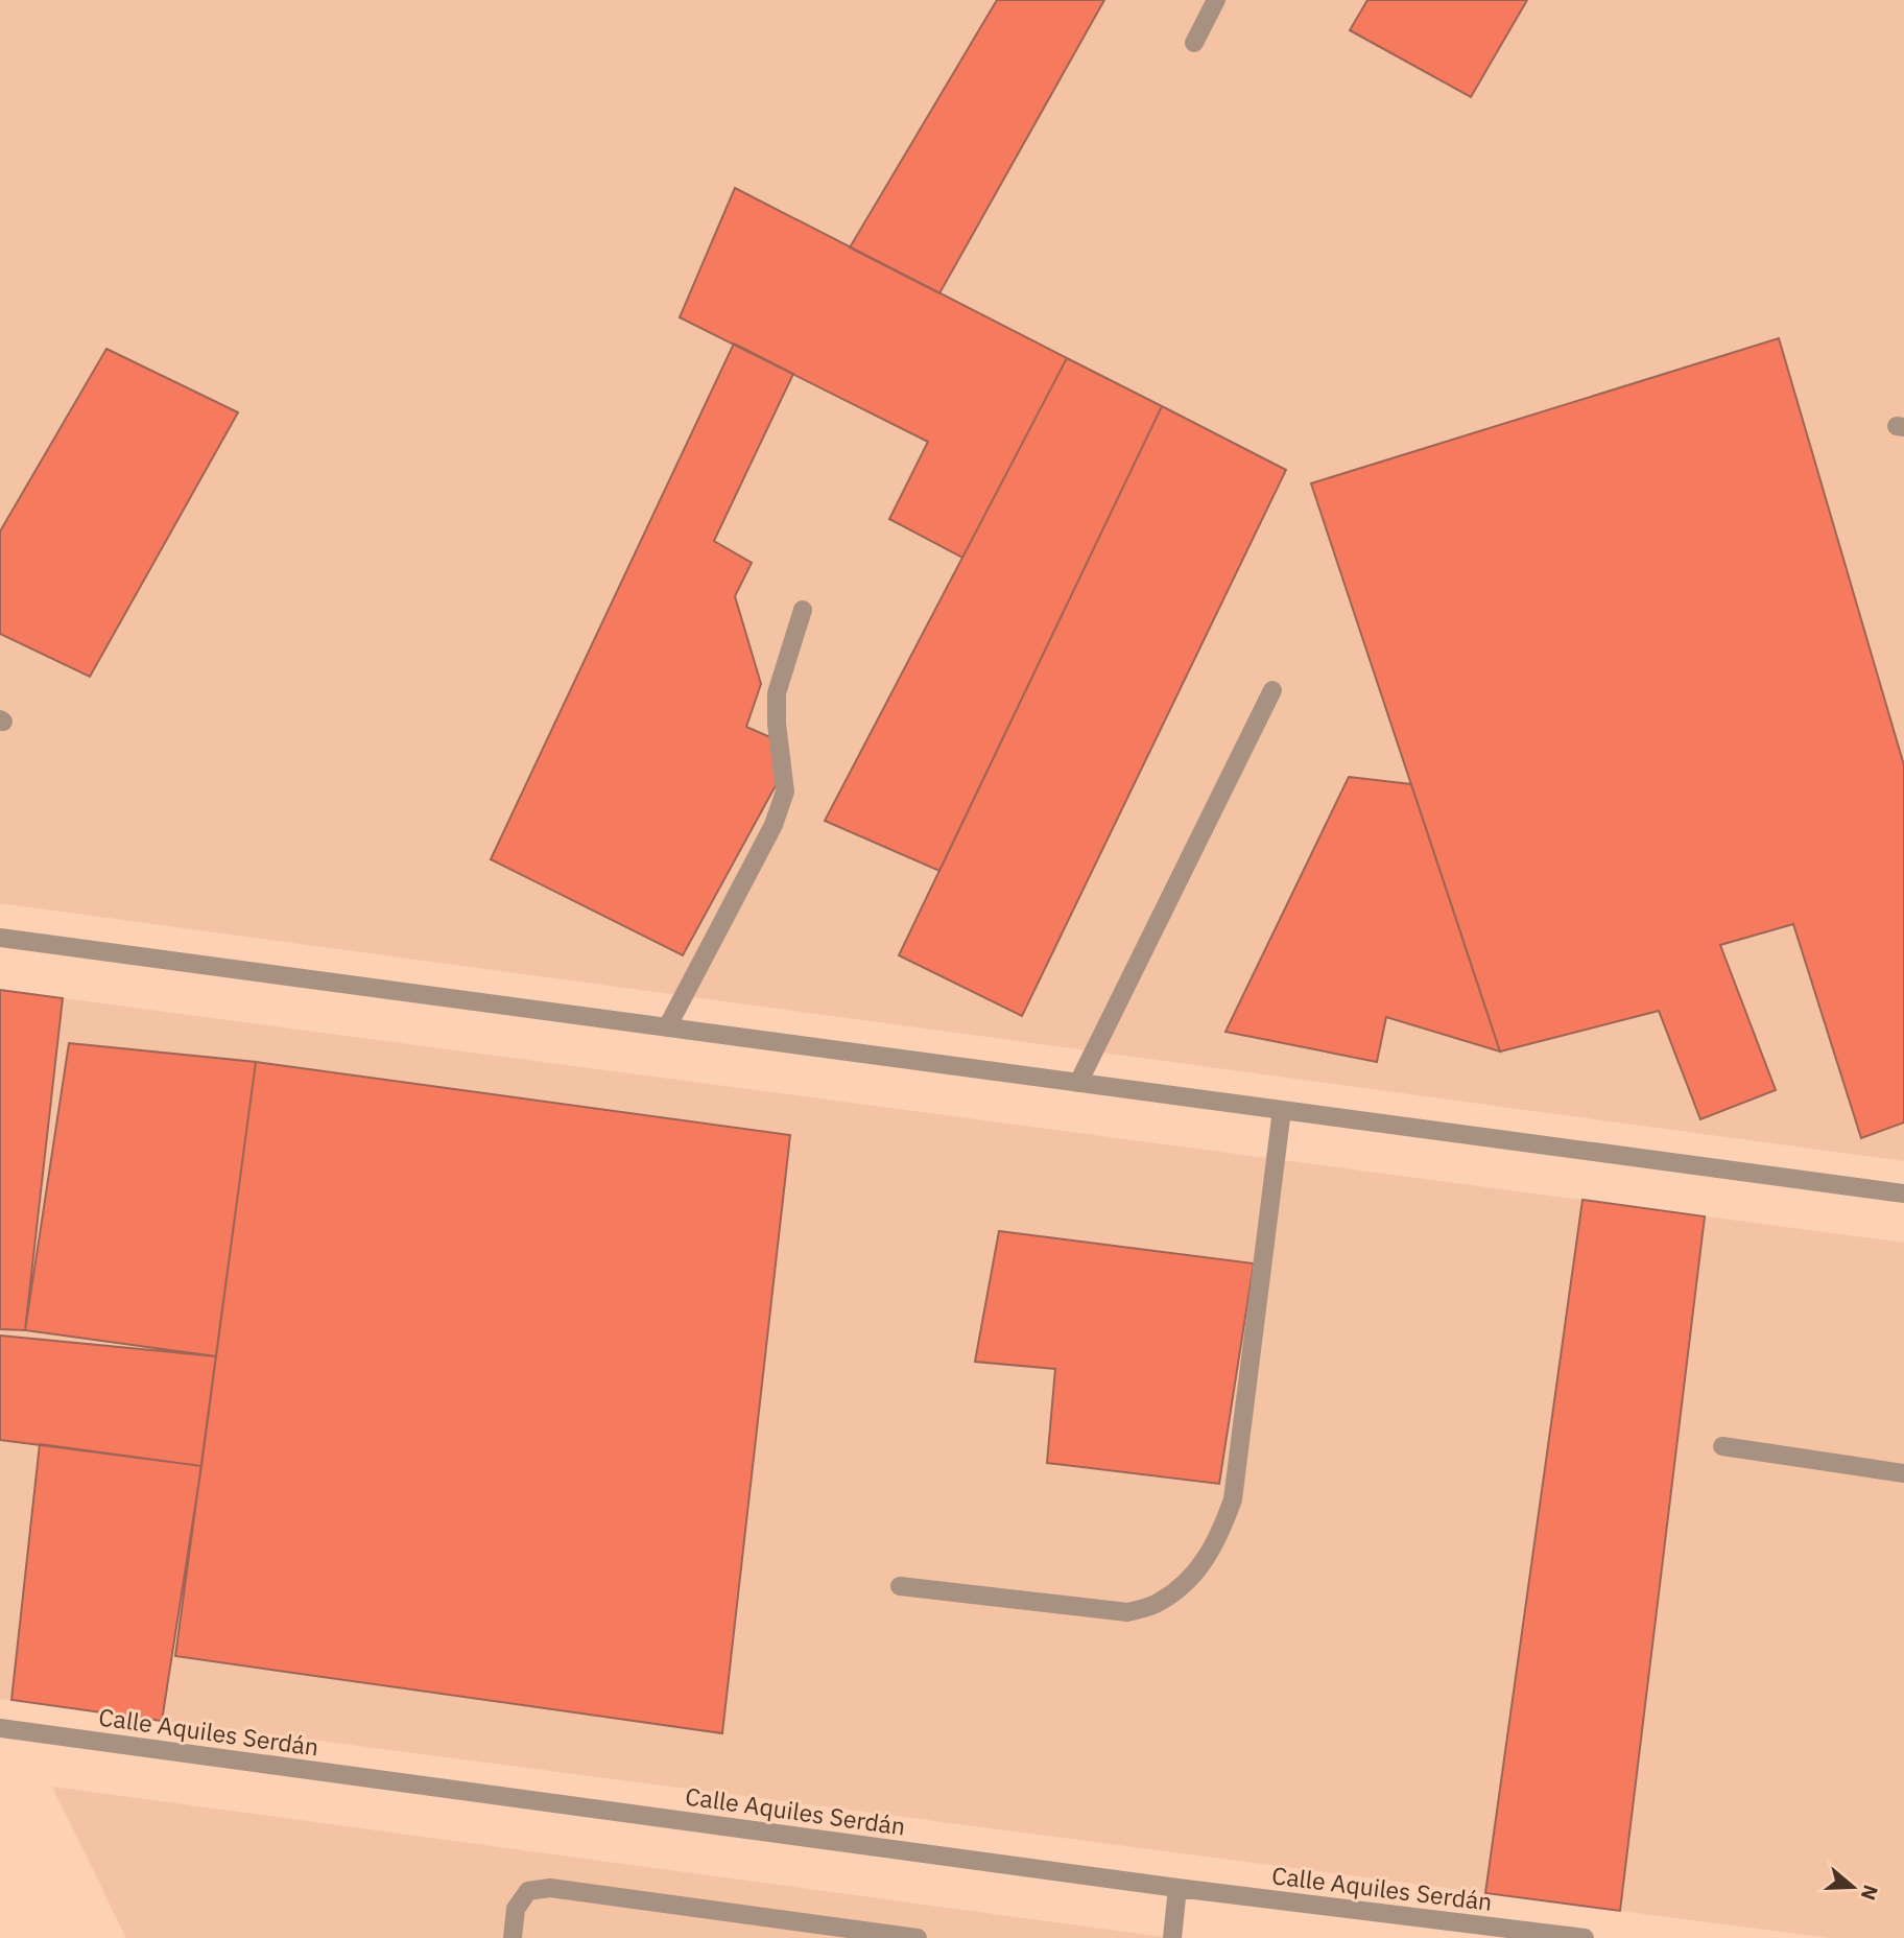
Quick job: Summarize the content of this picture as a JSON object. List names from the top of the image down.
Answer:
{
  "streets": {
    "lane": ["Calle Aquiles Serdán"]
  },
  "north": "right"
}
